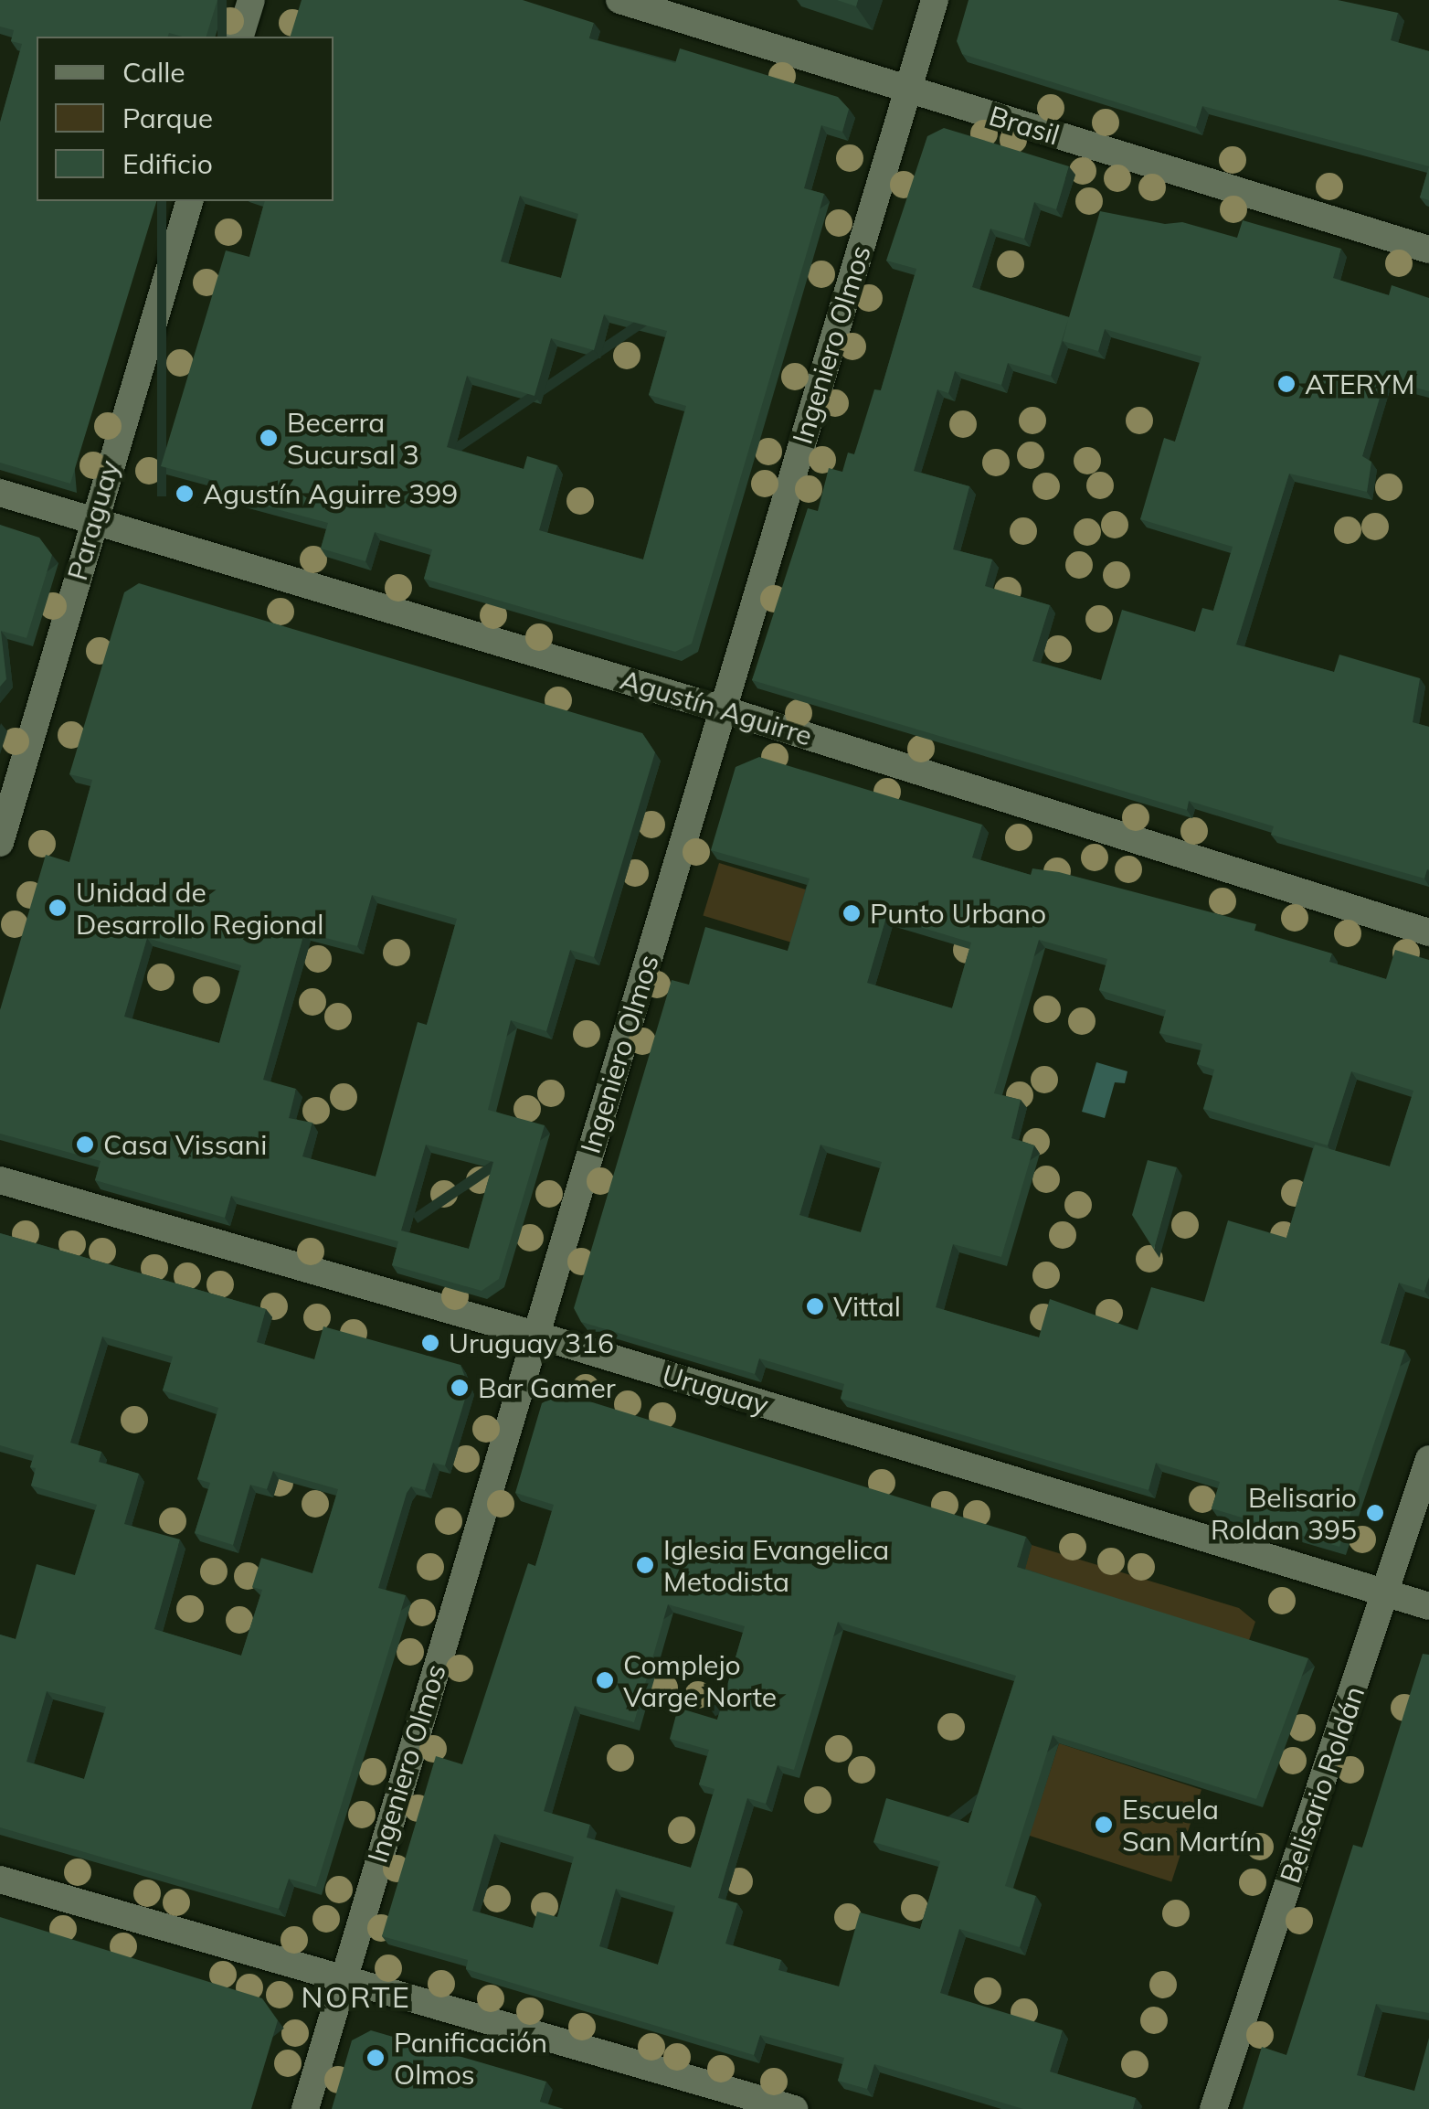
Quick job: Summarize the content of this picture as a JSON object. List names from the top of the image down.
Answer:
{
  "streets": {
    "street": [
      "Brasil",
      "Ingeniero Olmos",
      "Paraguay",
      "Agustín Aguirre",
      "Uruguay",
      "Belisario Roldán"
    ]
  },
  "crossings": [
    ["Brasil", "Ingeniero Olmos"],
    ["Ingeniero Olmos", "Agustín Aguirre"],
    ["Ingeniero Olmos", "Uruguay"],
    ["Paraguay", "Agustín Aguirre"],
    ["Uruguay", "Belisario Roldán"]
  ],
  "districts": ["NORTE"],
  "places": [
    "ATERYM",
    "Becerra Sucursal 3",
    "Agustín Aguirre 399",
    "Unidad de Desarrollo Regional",
    "Punto Urbano",
    "Casa Vissani",
    "Vittal",
    "Uruguay 316",
    "Bar Gamer",
    "Belisario Roldan 395",
    "Iglesia Evangelica Metodista",
    "Complejo Varge Norte",
    "Escuela San Martín",
    "Panificación Olmos"
  ],
  "legend": ["Calle", "Parque", "Edificio"]
}
